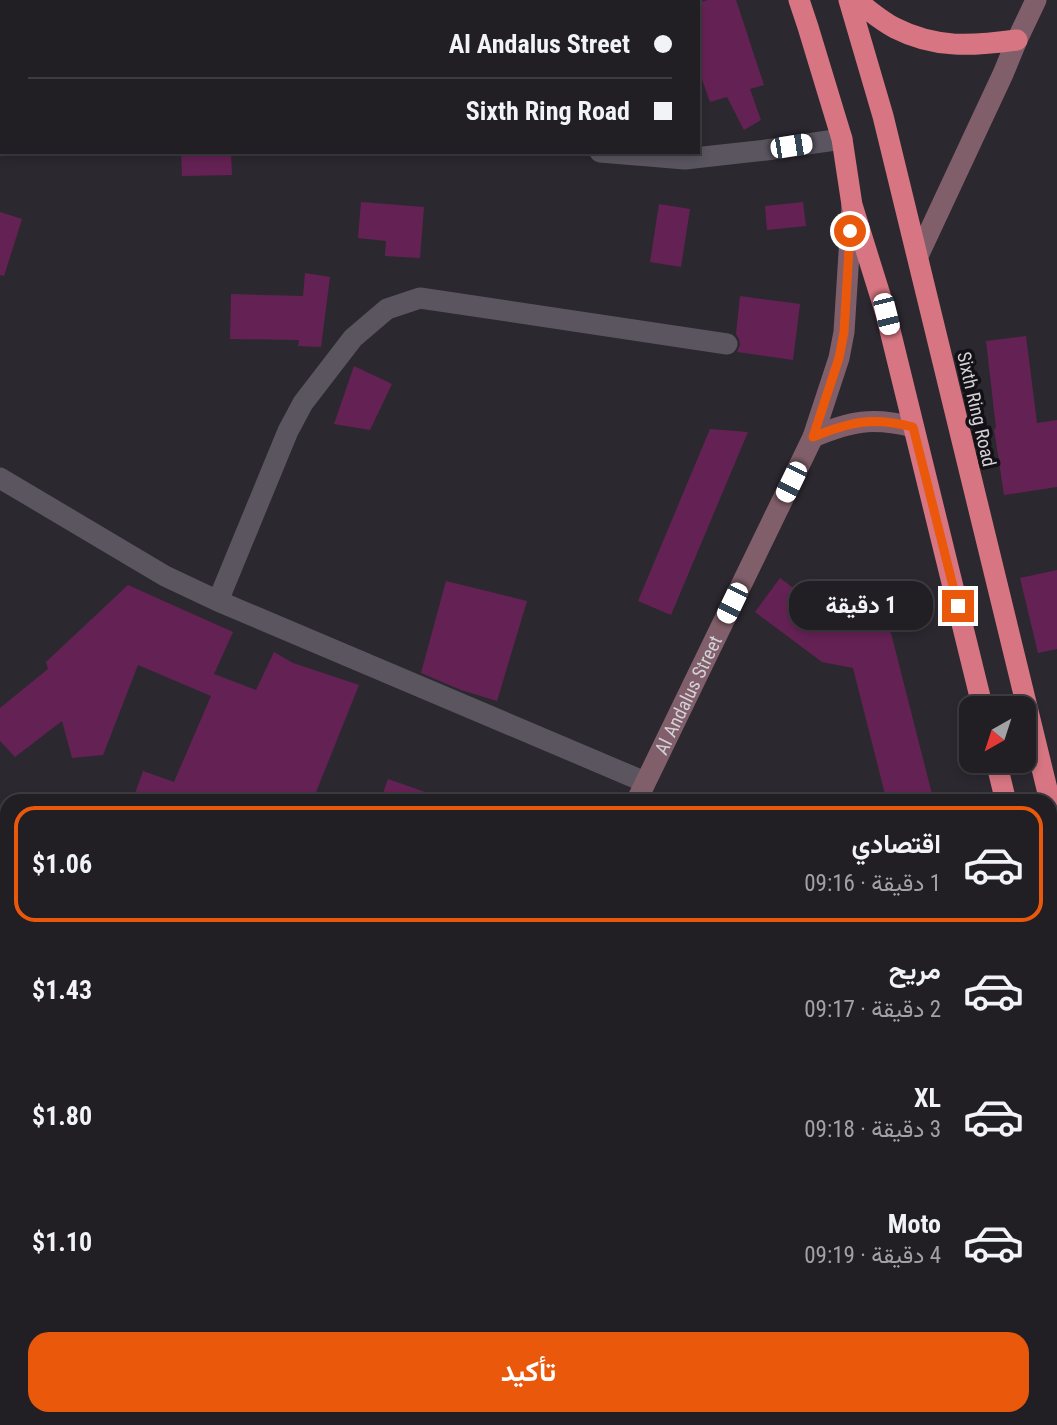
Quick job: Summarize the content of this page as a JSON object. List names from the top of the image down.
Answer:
{
  "streets": {
    "highway": ["Sixth Ring Road"],
    "main road": ["Al Andalus Street"]
  },
  "north": "bottom left",
  "page": {
    "banner": ["Al Andalus Street", "Sixth Ring Road"],
    "bubble": "1 دقيقة",
    "list": [
      {
        "name": "اقتصادي",
        "note": "1 دقيقة · 09:16",
        "value": "$1.06"
      },
      {
        "name": "مريح",
        "note": "2 دقيقة · 09:17",
        "value": "$1.43"
      },
      {
        "name": "XL",
        "note": "3 دقيقة · 09:18",
        "value": "$1.80"
      },
      {
        "name": "Moto",
        "note": "4 دقيقة · 09:19",
        "value": "$1.10"
      }
    ],
    "buttons": "تأكيد"
  }
}
